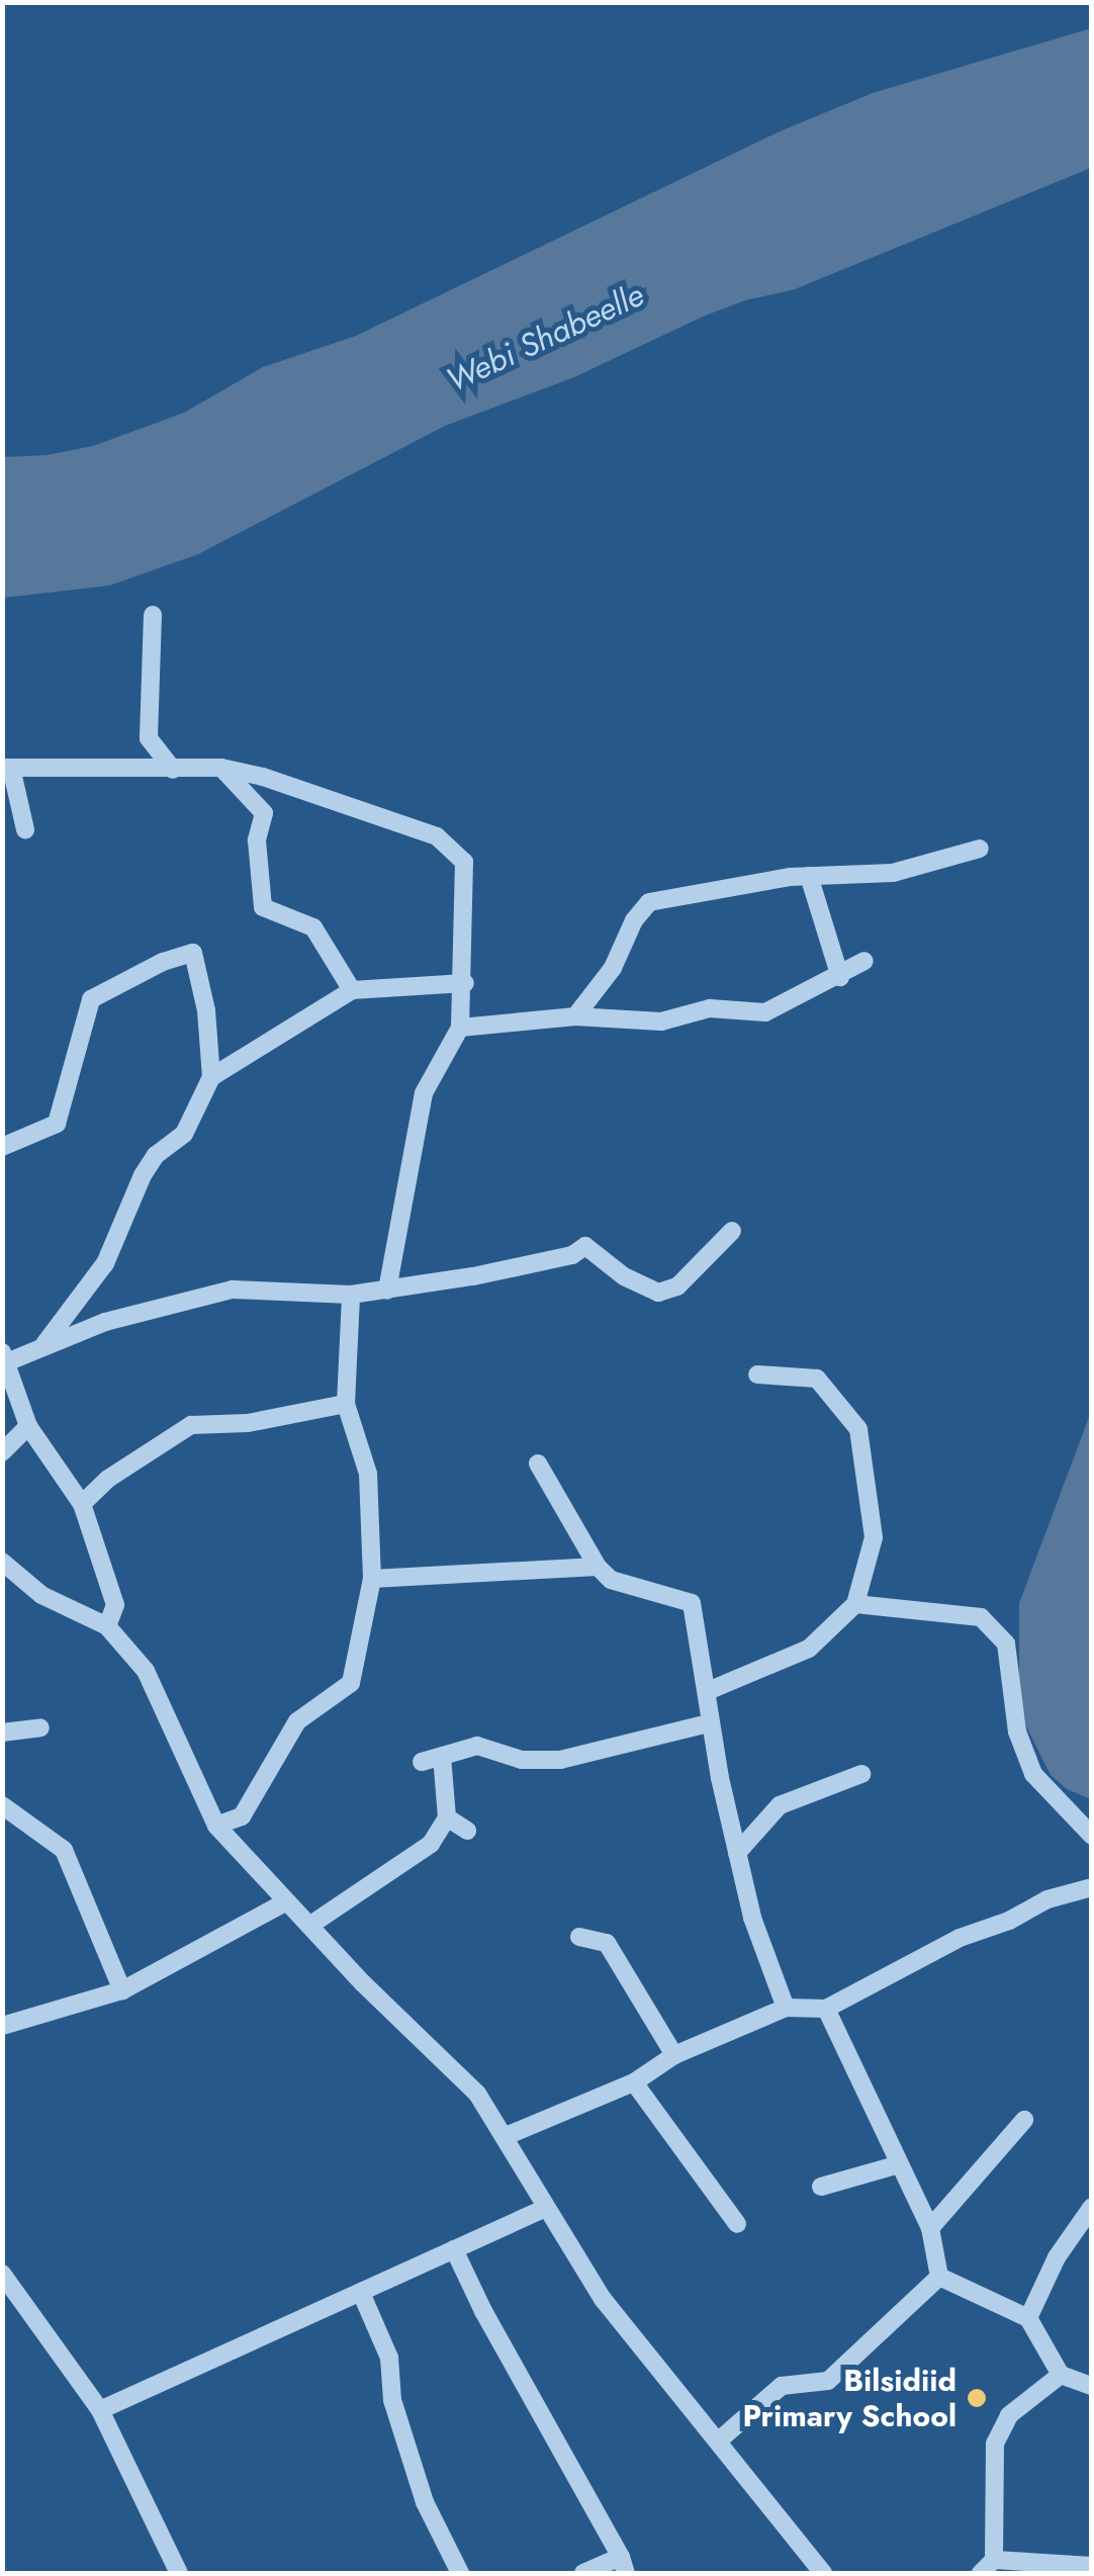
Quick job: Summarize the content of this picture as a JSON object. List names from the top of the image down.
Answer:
{
  "water": ["Webi Shabeelle"],
  "places": ["Bilsidiid Primary School"]
}
